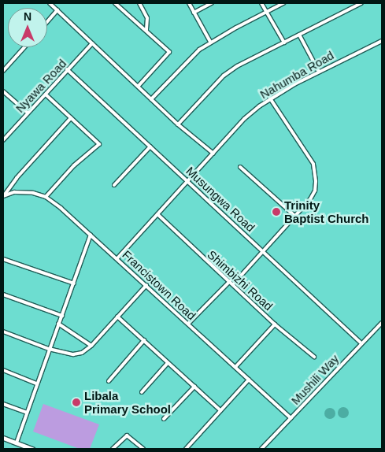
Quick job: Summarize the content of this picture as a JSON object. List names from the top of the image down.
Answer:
{
  "streets": {
    "street": [
      "Nahumba Road",
      "Nyawa Road",
      "Musungwa Road",
      "Shimbizhi Road",
      "Francistown Road",
      "Mushili Way"
    ]
  },
  "crossings": [
    ["Nahumba Road", "Musungwa Road"],
    ["Nahumba Road", "Shimbizhi Road"],
    ["Nahumba Road", "Francistown Road"],
    ["Nyawa Road", "Musungwa Road"],
    ["Musungwa Road", "Mushili Way"],
    ["Francistown Road", "Mushili Way"]
  ],
  "places": ["Trinity Baptist Church", "Libala Primary School"],
  "north": "top"
}
